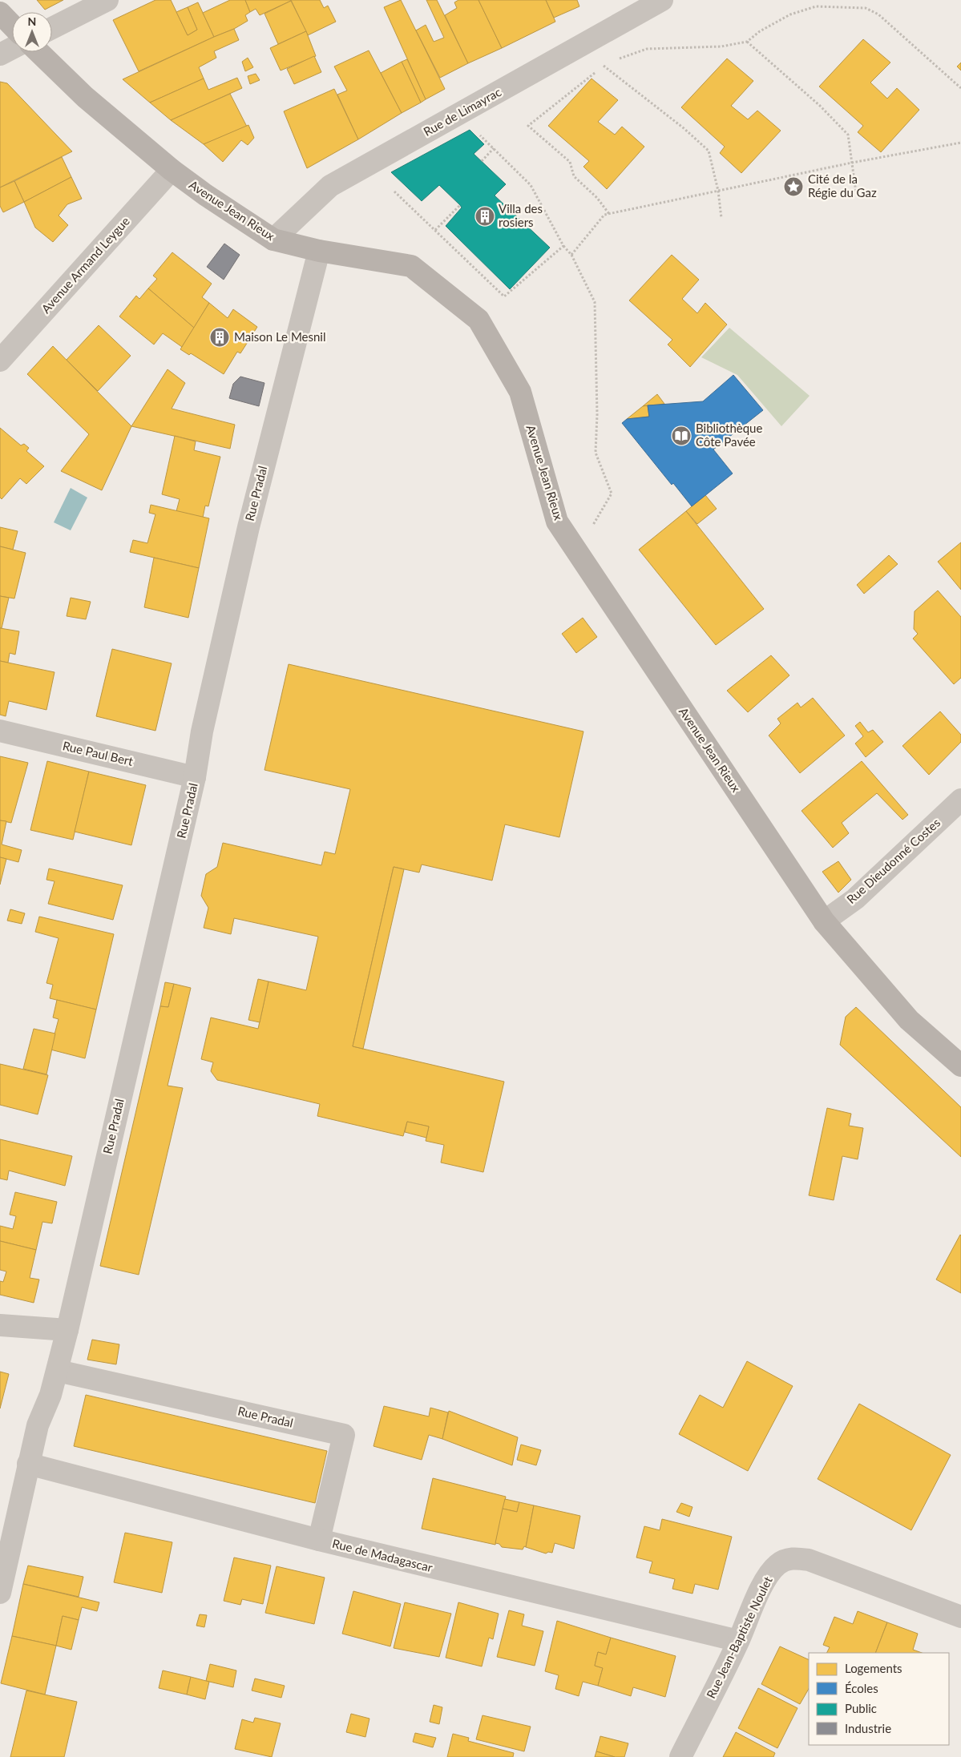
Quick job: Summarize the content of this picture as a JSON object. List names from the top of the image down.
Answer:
{
  "streets": {
    "main road": ["Avenue Jean Rieux"],
    "street": [
      "Rue de Limayrac",
      "Avenue Armand Leygue",
      "Rue Pradal",
      "Rue Paul Bert",
      "Rue Dieudonné Costes",
      "Rue de Madagascar",
      "Rue Jean-Baptiste Noulet"
    ]
  },
  "crossings": [
    ["Rue de Limayrac", "Avenue Jean Rieux"],
    ["Avenue Jean Rieux", "Avenue Armand Leygue"],
    ["Avenue Jean Rieux", "Rue Pradal"],
    ["Avenue Jean Rieux", "Rue Dieudonné Costes"],
    ["Rue Pradal", "Rue Paul Bert"],
    ["Rue Pradal", "Rue de Madagascar"],
    ["Rue de Madagascar", "Rue Jean-Baptiste Noulet"]
  ],
  "places": {
    "place": ["Cité de la Régie du Gaz"],
    "building": ["Villa des rosiers", "Maison Le Mesnil"],
    "library": ["Bibliothèque Côte Pavée"]
  },
  "legend": [
    "Logements",
    "Écoles",
    "Public",
    "Industrie"
  ],
  "north": "top"
}
